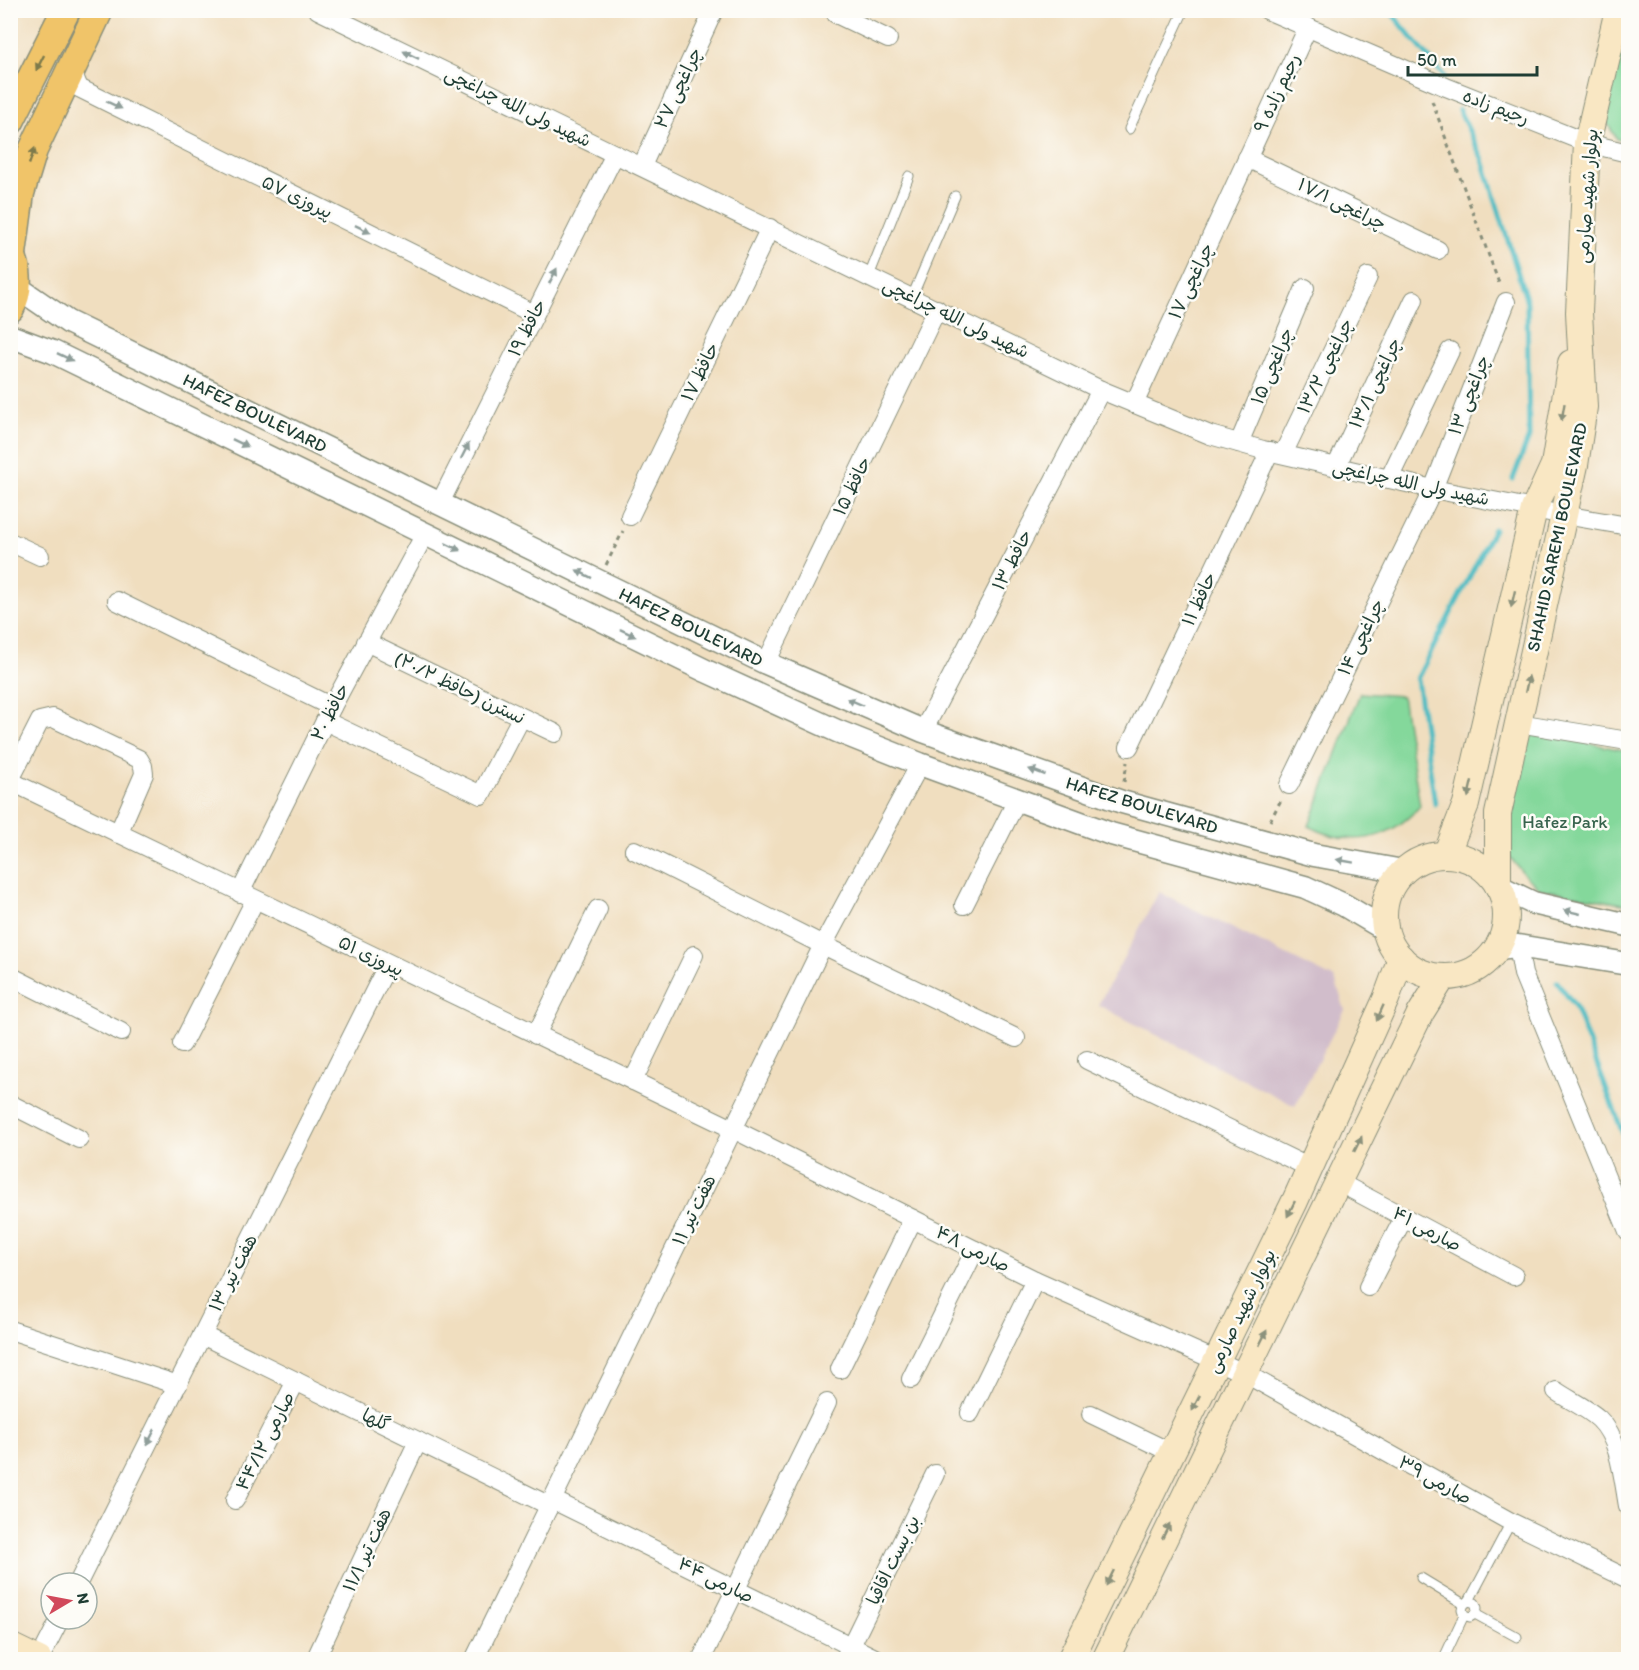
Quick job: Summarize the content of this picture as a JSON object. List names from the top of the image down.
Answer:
{
  "streets": {
    "main road": ["بولوار شهید صارمی", "SHAHID SAREMI BOULEVARD"],
    "street": [
      "چراغچی ۲۷",
      "رحیم زاده ۹",
      "شهید ولی الله چراغچی",
      "رحیم زاده",
      "پیروزی ۵۷",
      "چراغچی ۱۷/۱",
      "چراغچی ۱۷",
      "حافظ ۱۹",
      "چراغچی ۱۵",
      "چراغچی ۱۳/۲",
      "حافظ ۱۷",
      "چراغچی ۱۳/۱",
      "چراغچی ۱۳",
      "HAFEZ BOULEVARD",
      "حافظ ۱۵",
      "حافط ۱۳",
      "حافظ ۱۱",
      "چراغچی ۱۴",
      "نسترن (حافظ ۲۰/۲)",
      "حافظ ۲۰",
      "پیروزی ۵۱",
      "هفت تیر ۱۱",
      "صارمی ۴۱",
      "صارمی ۴۸",
      "هفت تیر ۱۳",
      "گلها",
      "صارمی ۴۴/۱۲",
      "صارمی ۳۹",
      "هفت تیر ۱۱/۱",
      "بن بست اقاقیا",
      "صارمی ۴۴"
    ]
  },
  "crossings": [
    ["چراغچی ۲۷", "شهید ولی الله چراغچی"],
    ["رحیم زاده ۹", "رحیم زاده"],
    ["رحیم زاده ۹", "چراغچی ۱۷/۱"],
    ["رحیم زاده ۹", "چراغچی ۱۷"],
    ["شهید ولی الله چراغچی", "چراغچی ۱۷"],
    ["شهید ولی الله چراغچی", "حافظ ۱۹"],
    ["شهید ولی الله چراغچی", "چراغچی ۱۵"],
    ["شهید ولی الله چراغچی", "چراغچی ۱۳/۲"],
    ["شهید ولی الله چراغچی", "حافظ ۱۷"],
    ["شهید ولی الله چراغچی", "چراغچی ۱۳/۱"],
    ["شهید ولی الله چراغچی", "چراغچی ۱۳"],
    ["شهید ولی الله چراغچی", "حافظ ۱۵"],
    ["شهید ولی الله چراغچی", "SHAHID SAREMI BOULEVARD"],
    ["شهید ولی الله چراغچی", "حافط ۱۳"],
    ["شهید ولی الله چراغچی", "حافظ ۱۱"],
    ["شهید ولی الله چراغچی", "چراغچی ۱۴"],
    ["رحیم زاده", "بولوار شهید صارمی"],
    ["بولوار شهید صارمی", "HAFEZ BOULEVARD"],
    ["بولوار شهید صارمی", "SHAHID SAREMI BOULEVARD"],
    ["بولوار شهید صارمی", "صارمی ۴۱"],
    ["بولوار شهید صارمی", "صارمی ۴۸"],
    ["بولوار شهید صارمی", "صارمی ۳۹"],
    ["پیروزی ۵۷", "حافظ ۱۹"],
    ["چراغچی ۱۷/۱", "چراغچی ۱۷"],
    ["حافظ ۱۹", "HAFEZ BOULEVARD"],
    ["چراغچی ۱۳/۲", "حافظ ۱۱"],
    ["چراغچی ۱۳", "چراغچی ۱۴"],
    ["HAFEZ BOULEVARD", "حافظ ۱۵"],
    ["HAFEZ BOULEVARD", "SHAHID SAREMI BOULEVARD"],
    ["HAFEZ BOULEVARD", "حافط ۱۳"],
    ["HAFEZ BOULEVARD", "حافظ ۲۰"],
    ["HAFEZ BOULEVARD", "هفت تیر ۱۱"],
    ["نسترن (حافظ ۲۰/۲)", "حافظ ۲۰"],
    ["حافظ ۲۰", "پیروزی ۵۱"],
    ["پیروزی ۵۱", "هفت تیر ۱۱"],
    ["پیروزی ۵۱", "صارمی ۴۸"],
    ["پیروزی ۵۱", "هفت تیر ۱۳"],
    ["هفت تیر ۱۱", "صارمی ۴۸"],
    ["هفت تیر ۱۱", "گلها"],
    ["هفت تیر ۱۱", "صارمی ۴۴"],
    ["صارمی ۴۸", "صارمی ۳۹"],
    ["هفت تیر ۱۳", "گلها"],
    ["گلها", "صارمی ۴۴/۱۲"],
    ["گلها", "هفت تیر ۱۱/۱"],
    ["گلها", "صارمی ۴۴"],
    ["بن بست اقاقیا", "صارمی ۴۴"]
  ],
  "one_way": ["پیروزی ۵۷", "حافظ ۱۹"],
  "parks": ["Hafez Park"],
  "scale_bar": "50 m",
  "north": "right"
}
